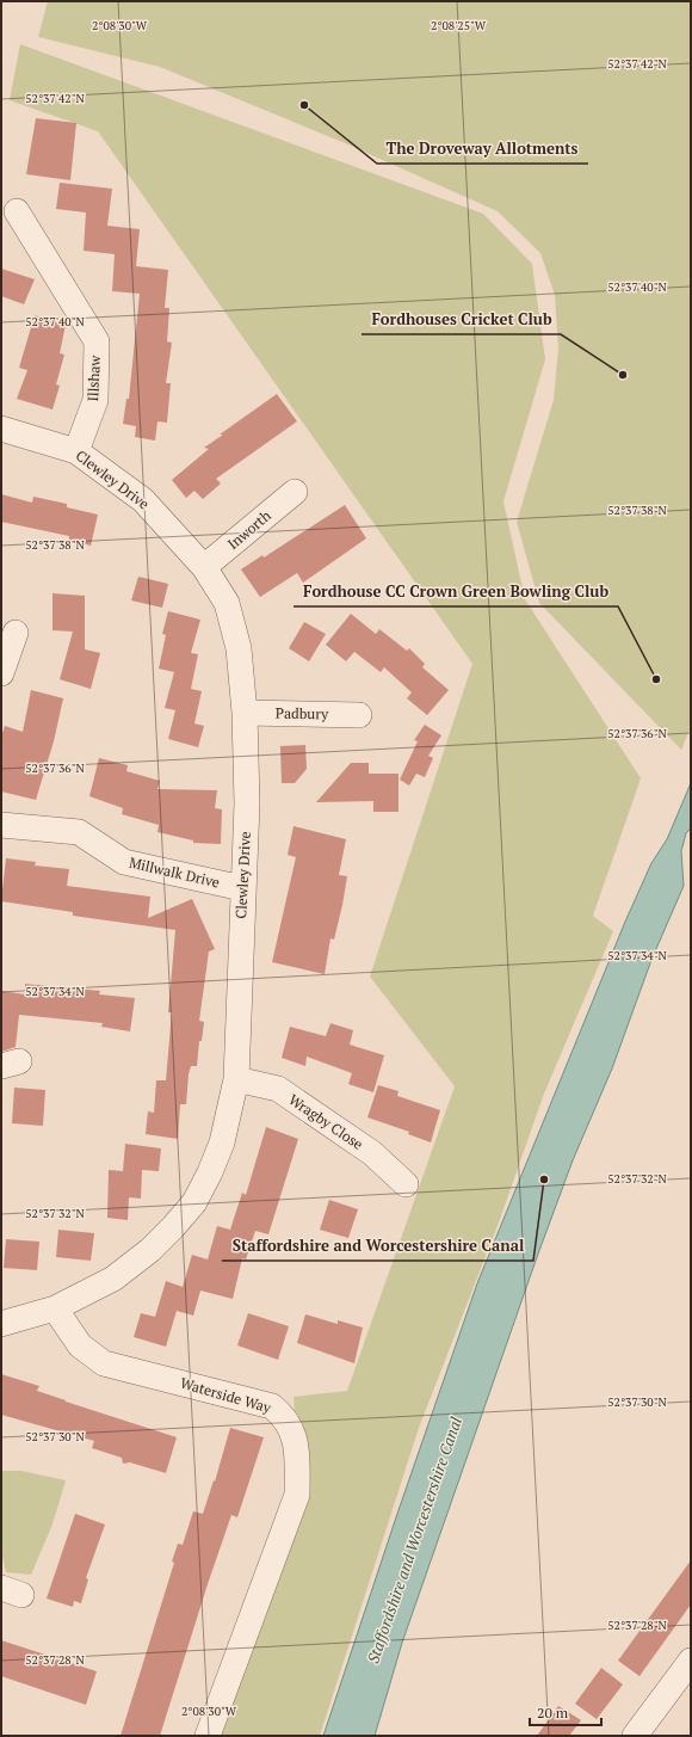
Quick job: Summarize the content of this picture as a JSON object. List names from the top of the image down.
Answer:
{
  "streets": {
    "street": [
      "Illshaw",
      "Clewley Drive",
      "Inworth",
      "Padbury",
      "Millwalk Drive",
      "Wragby Close",
      "Waterside Way"
    ]
  },
  "crossings": [
    ["Illshaw", "Clewley Drive"],
    ["Clewley Drive", "Inworth"],
    ["Clewley Drive", "Padbury"],
    ["Clewley Drive", "Millwalk Drive"],
    ["Clewley Drive", "Wragby Close"],
    ["Clewley Drive", "Waterside Way"]
  ],
  "water": ["Staffordshire and Worcestershire Canal"],
  "places": [
    "The Droveway Allotments",
    "Fordhouses Cricket Club",
    "Fordhouse CC Crown Green Bowling Club",
    "Staffordshire and Worcestershire Canal"
  ],
  "scale_bar": "20 m",
  "coordinates": [
    "2°08'30\"W",
    "2°08'25\"W",
    "52°37'42\"N",
    "52°37'40\"N",
    "52°37'38\"N",
    "52°37'36\"N",
    "52°37'34\"N",
    "52°37'32\"N",
    "52°37'30\"N",
    "52°37'28\"N"
  ]
}
